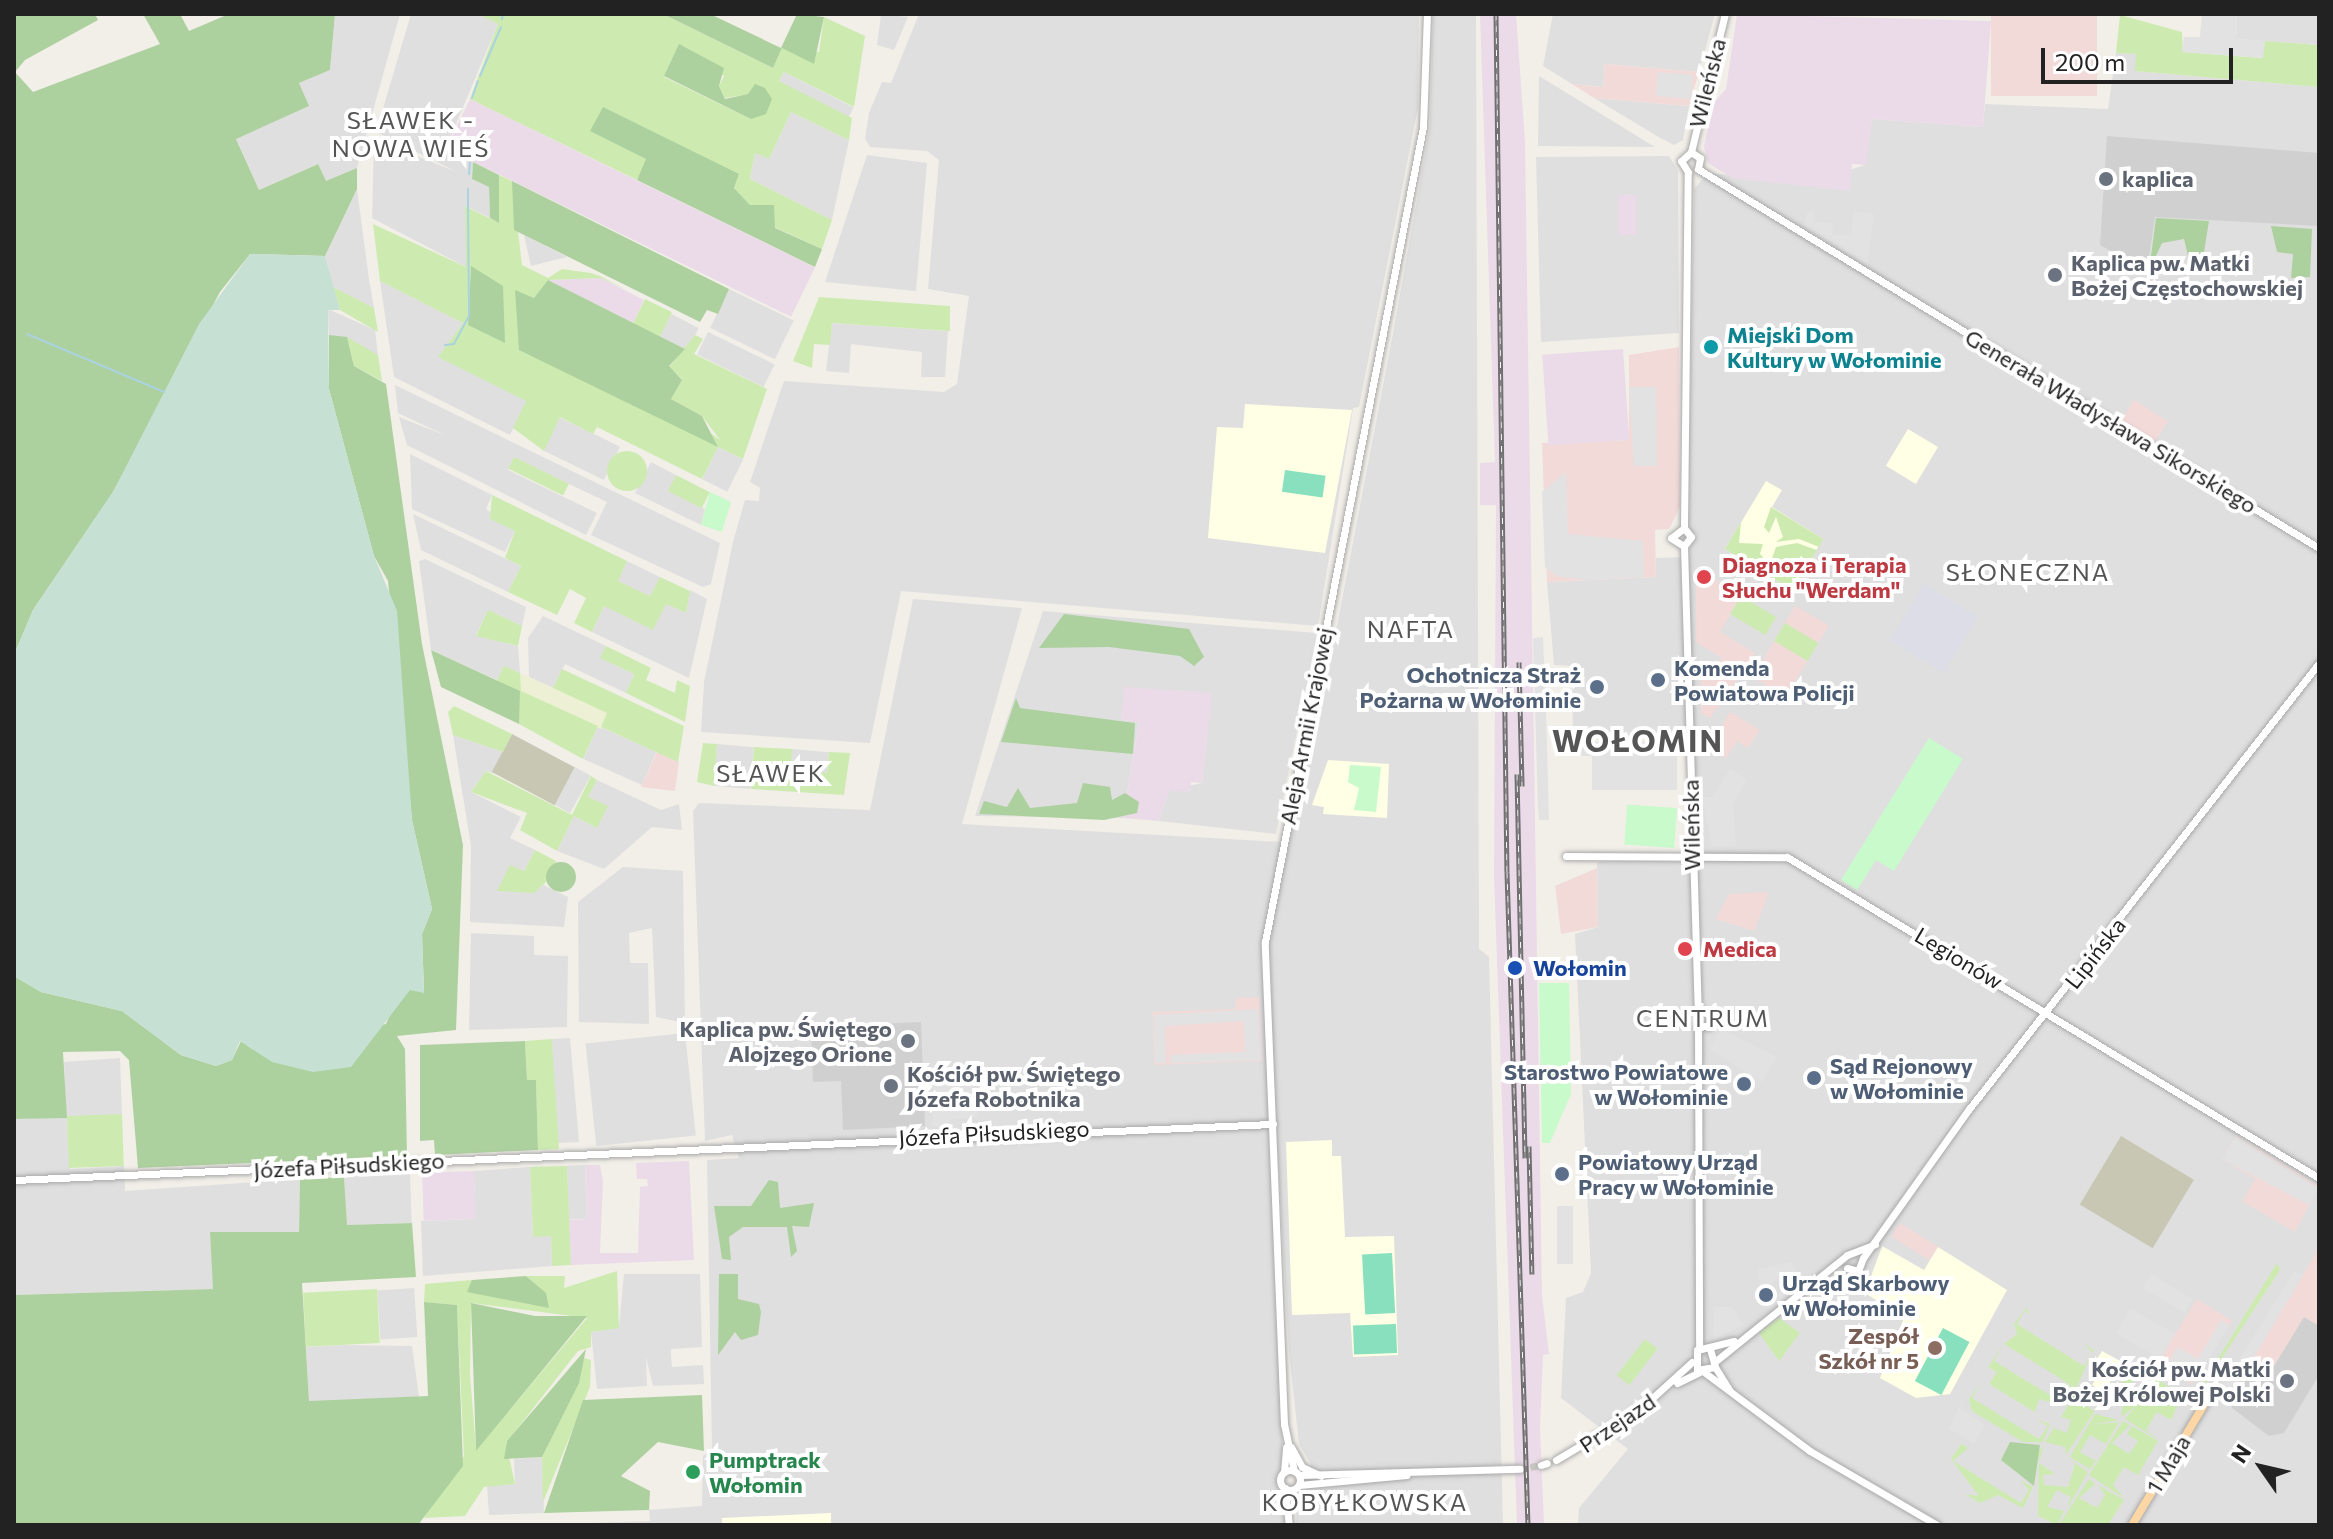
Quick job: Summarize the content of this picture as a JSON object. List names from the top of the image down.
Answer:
{
  "streets": {
    "main road": ["1 Maja"],
    "street": [
      "Wileńska",
      "Generała Władysława Sikorskiego",
      "Aleja Armii Krajowej",
      "Lipińska",
      "Legionów",
      "Józefa Piłsudskiego",
      "Przejazd"
    ]
  },
  "crossings": [
    ["Wileńska", "Legionów"],
    ["Aleja Armii Krajowej", "Józefa Piłsudskiego"],
    ["Lipińska", "Legionów"]
  ],
  "districts": [
    "SŁAWEK - NOWA WIEŚ",
    "SŁONECZNA",
    "NAFTA",
    "WOŁOMIN",
    "SŁAWEK",
    "CENTRUM",
    "KOBYŁKOWSKA"
  ],
  "places": [
    "kaplica",
    "Kaplica pw. Matki Bożej Częstochowskiej",
    "Miejski Dom Kultury w Wołominie",
    "Diagnoza i Terapia Słuchu \"Werdam\"",
    "Komenda Powiatowa Policji",
    "Ochotnicza Straż Pożarna w Wołominie",
    "Medica",
    "Wołomin",
    "Kaplica pw. Świętego Alojzego Orione",
    "Sąd Rejonowy w Wołominie",
    "Starostwo Powiatowe w Wołominie",
    "Kościół pw. Świętego Józefa Robotnika",
    "Powiatowy Urząd Pracy w Wołominie",
    "Urząd Skarbowy w Wołominie",
    "Zespół Szkół nr 5",
    "Kościół pw. Matki Bożej Królowej Polski",
    "Pumptrack Wołomin"
  ],
  "scale_bar": "200 m",
  "north": "top left"
}
